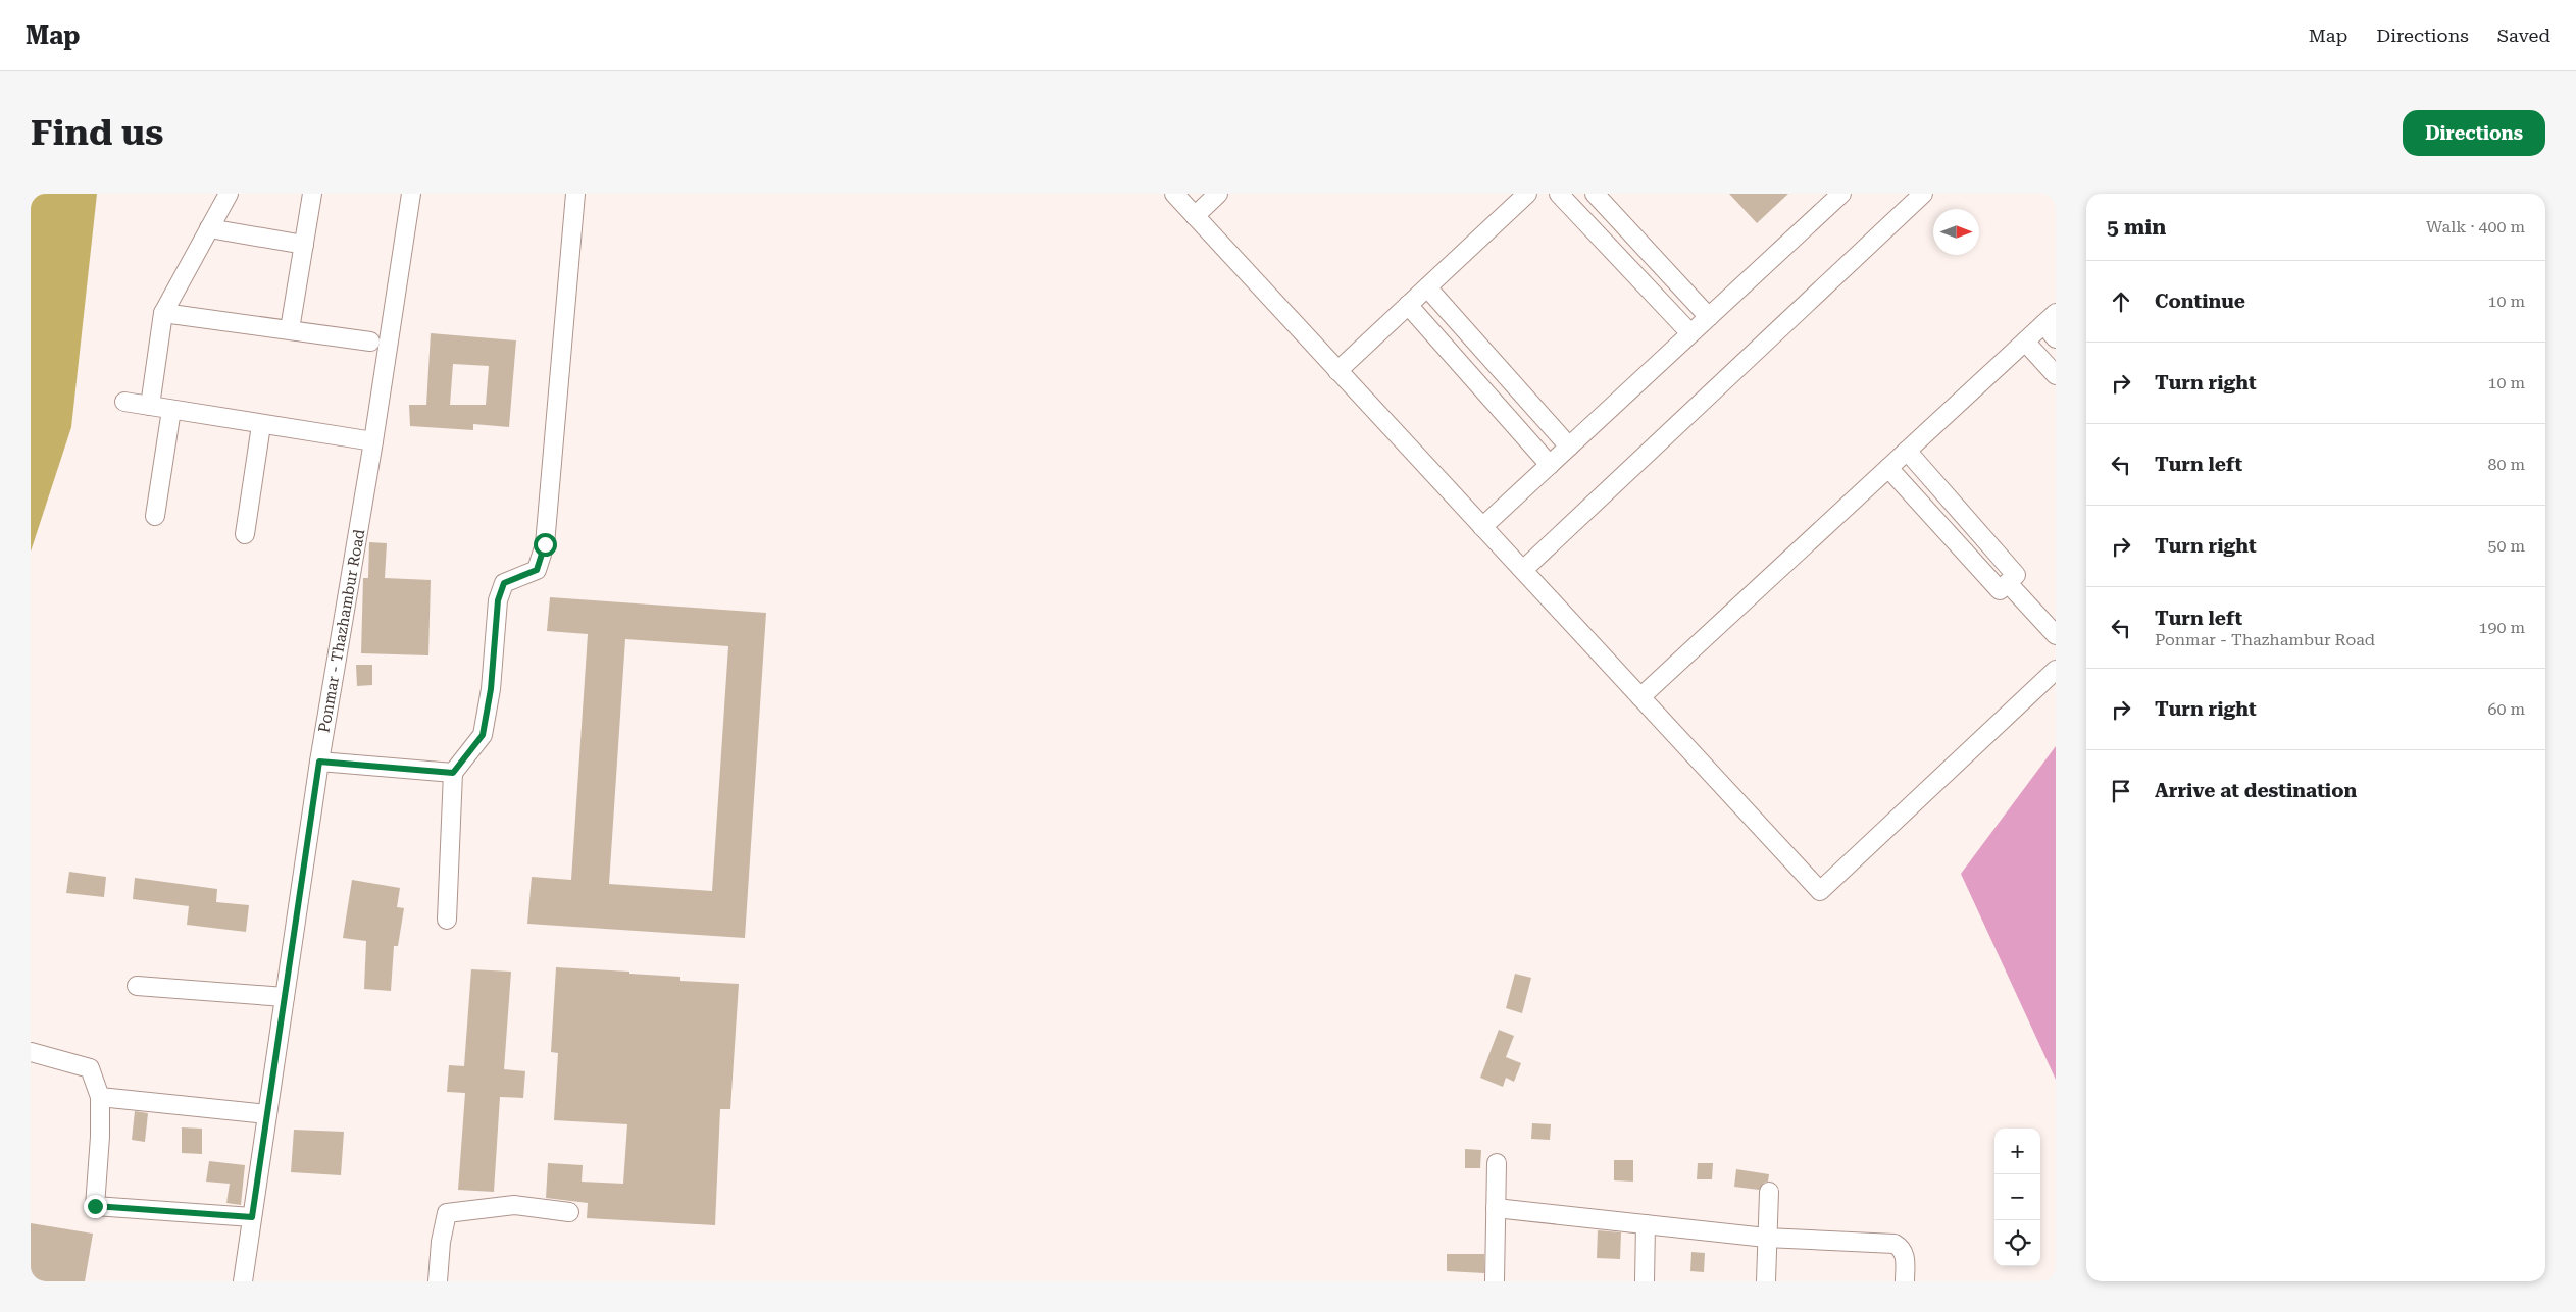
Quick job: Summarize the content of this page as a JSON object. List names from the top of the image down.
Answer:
{
  "streets": {
    "street": ["Ponmar - Thazhambur Road"]
  },
  "north": "right",
  "page": {
    "header": "Map",
    "nav": ["Map", "Directions", "Saved"],
    "buttons": "Directions",
    "title": "Find us",
    "heading": ["5 min", "Walk · 400 m"],
    "list": [
      ["Continue", "10 m"],
      ["Turn right", "10 m"],
      ["Turn left", "80 m"],
      ["Turn right", "50 m"],
      ["Turn left", "Ponmar - Thazhambur Road", "190 m"],
      ["Turn right", "60 m"],
      "Arrive at destination"
    ],
    "map_buttons": ["+", "−"]
  }
}
